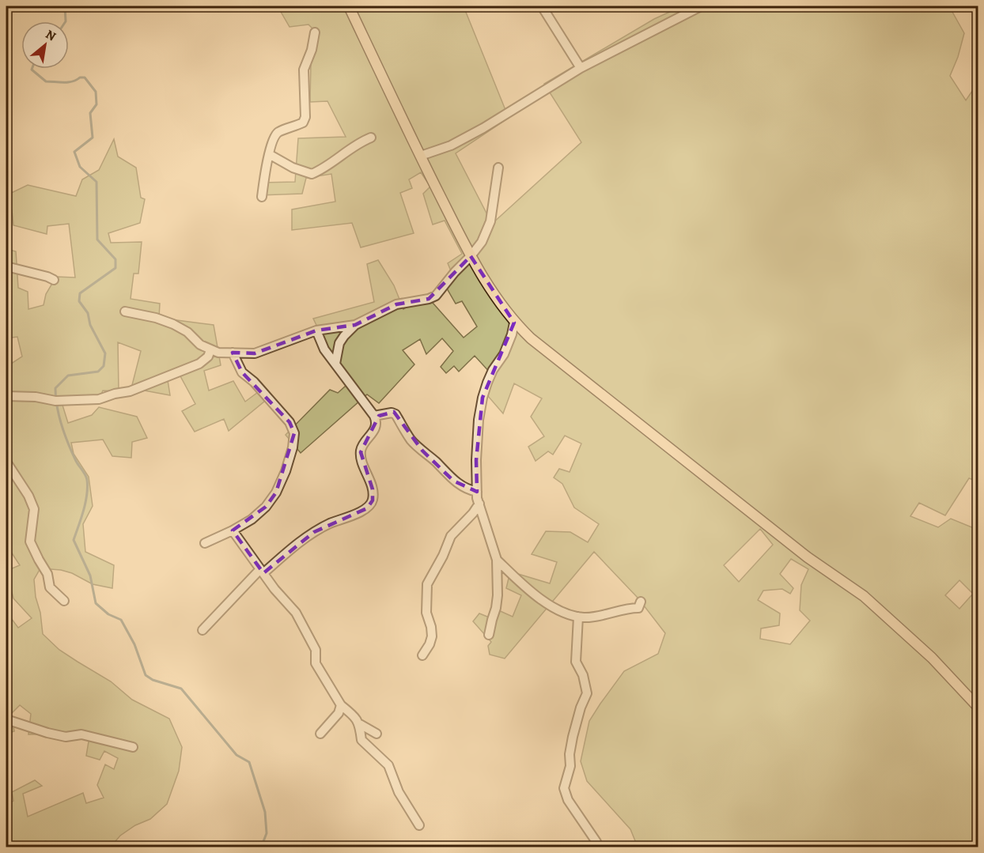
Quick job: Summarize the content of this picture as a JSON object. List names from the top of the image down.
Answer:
{
  "north": "top right"
}
